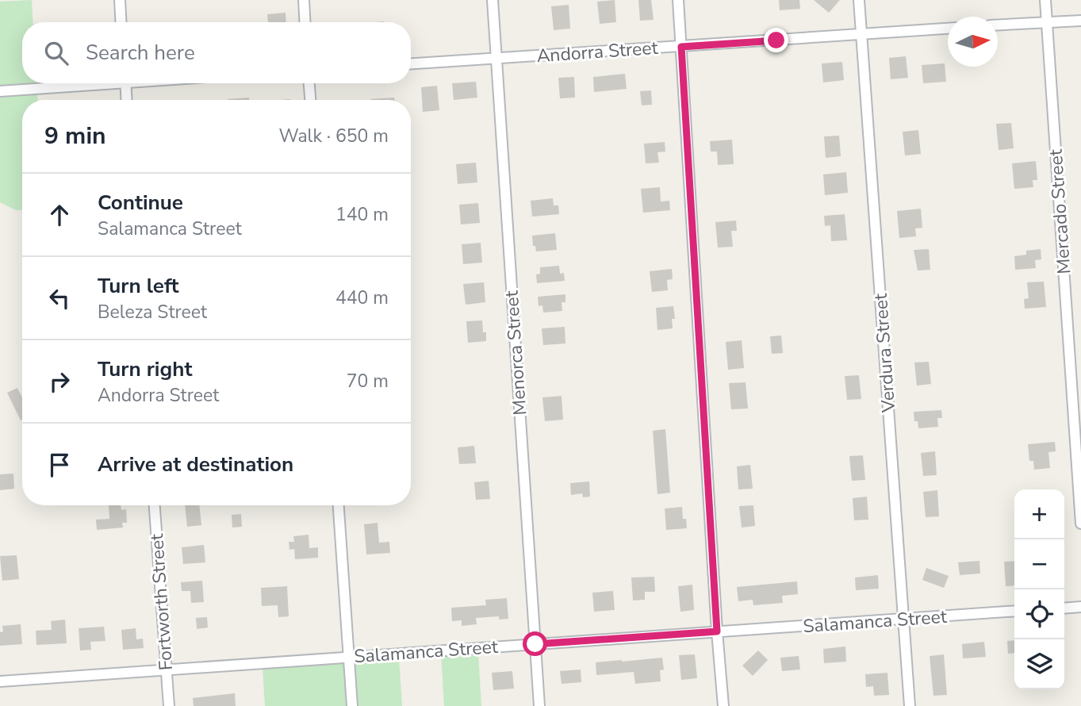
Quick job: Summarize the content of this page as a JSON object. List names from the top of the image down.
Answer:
{
  "streets": {
    "street": [
      "Andorra Street",
      "Mercado Street",
      "Menorca Street",
      "Verdura Street",
      "Fortworth Street",
      "Salamanca Street"
    ]
  },
  "crossings": [
    ["Andorra Street", "Menorca Street"],
    ["Andorra Street", "Verdura Street"],
    ["Menorca Street", "Salamanca Street"],
    ["Verdura Street", "Salamanca Street"],
    ["Fortworth Street", "Salamanca Street"]
  ],
  "north": "right",
  "page": {
    "search": "Search here",
    "heading": ["9 min", "Walk · 650 m"],
    "list": [
      ["Continue", "Salamanca Street", "140 m"],
      ["Turn left", "Beleza Street", "440 m"],
      ["Turn right", "Andorra Street", "70 m"],
      "Arrive at destination"
    ],
    "map_buttons": ["+", "−"]
  }
}
